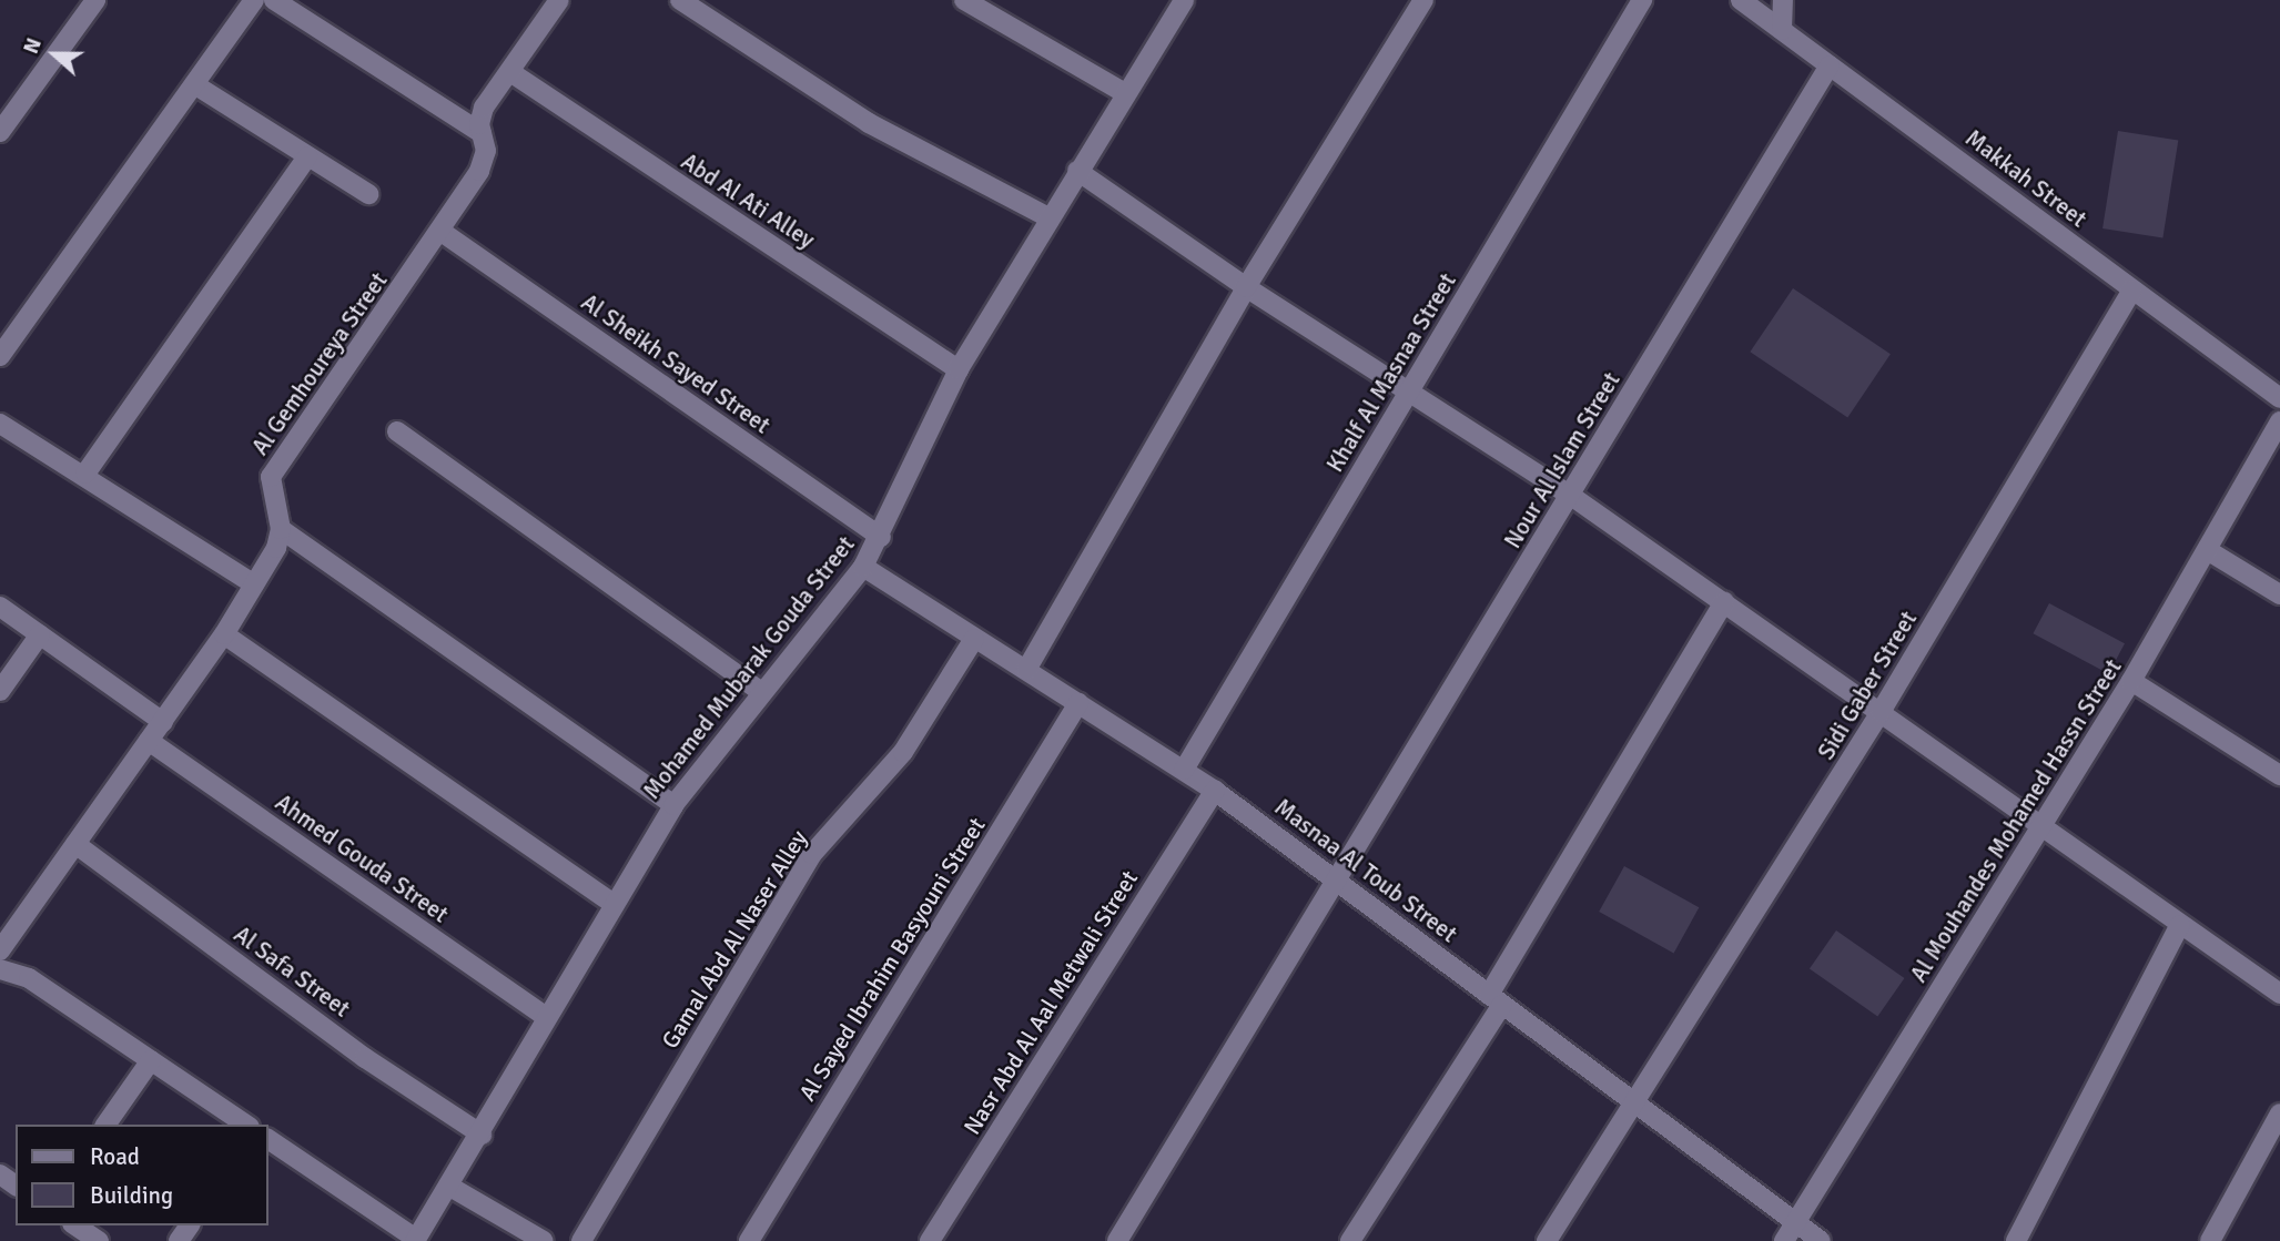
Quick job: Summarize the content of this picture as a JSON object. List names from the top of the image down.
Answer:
{
  "streets": {
    "street": [
      "Makkah Street",
      "Abd Al Ati Alley",
      "Al Gemhoureya Street",
      "Al Sheikh Sayed Street",
      "Khalf Al Masnaa Street",
      "Nour Al Islam Street",
      "Mohamed Mubarak Gouda Street",
      "Sidi Gaber Street",
      "Al Mouhandes Mohamed Hassn Street",
      "Ahmed Gouda Street",
      "Masnaa Al Toub Street",
      "Gamal Abd Al Naser Alley",
      "Al Sayed Ibrahim Basyouni Street",
      "Al Safa Street",
      "Nasr Abd Al Aal Metwali Street"
    ]
  },
  "crossings": [
    ["Makkah Street", "Nour Al Islam Street"],
    ["Makkah Street", "Sidi Gaber Street"],
    ["Abd Al Ati Alley", "Al Gemhoureya Street"],
    ["Abd Al Ati Alley", "Mohamed Mubarak Gouda Street"],
    ["Al Gemhoureya Street", "Al Sheikh Sayed Street"],
    ["Al Sheikh Sayed Street", "Mohamed Mubarak Gouda Street"],
    ["Khalf Al Masnaa Street", "Masnaa Al Toub Street"],
    ["Nour Al Islam Street", "Masnaa Al Toub Street"],
    ["Mohamed Mubarak Gouda Street", "Ahmed Gouda Street"],
    ["Mohamed Mubarak Gouda Street", "Masnaa Al Toub Street"],
    ["Mohamed Mubarak Gouda Street", "Al Safa Street"],
    ["Sidi Gaber Street", "Masnaa Al Toub Street"],
    ["Al Mouhandes Mohamed Hassn Street", "Masnaa Al Toub Street"],
    ["Masnaa Al Toub Street", "Gamal Abd Al Naser Alley"],
    ["Masnaa Al Toub Street", "Al Sayed Ibrahim Basyouni Street"],
    ["Masnaa Al Toub Street", "Nasr Abd Al Aal Metwali Street"]
  ],
  "legend": ["Road", "Building"],
  "north": "left"
}
